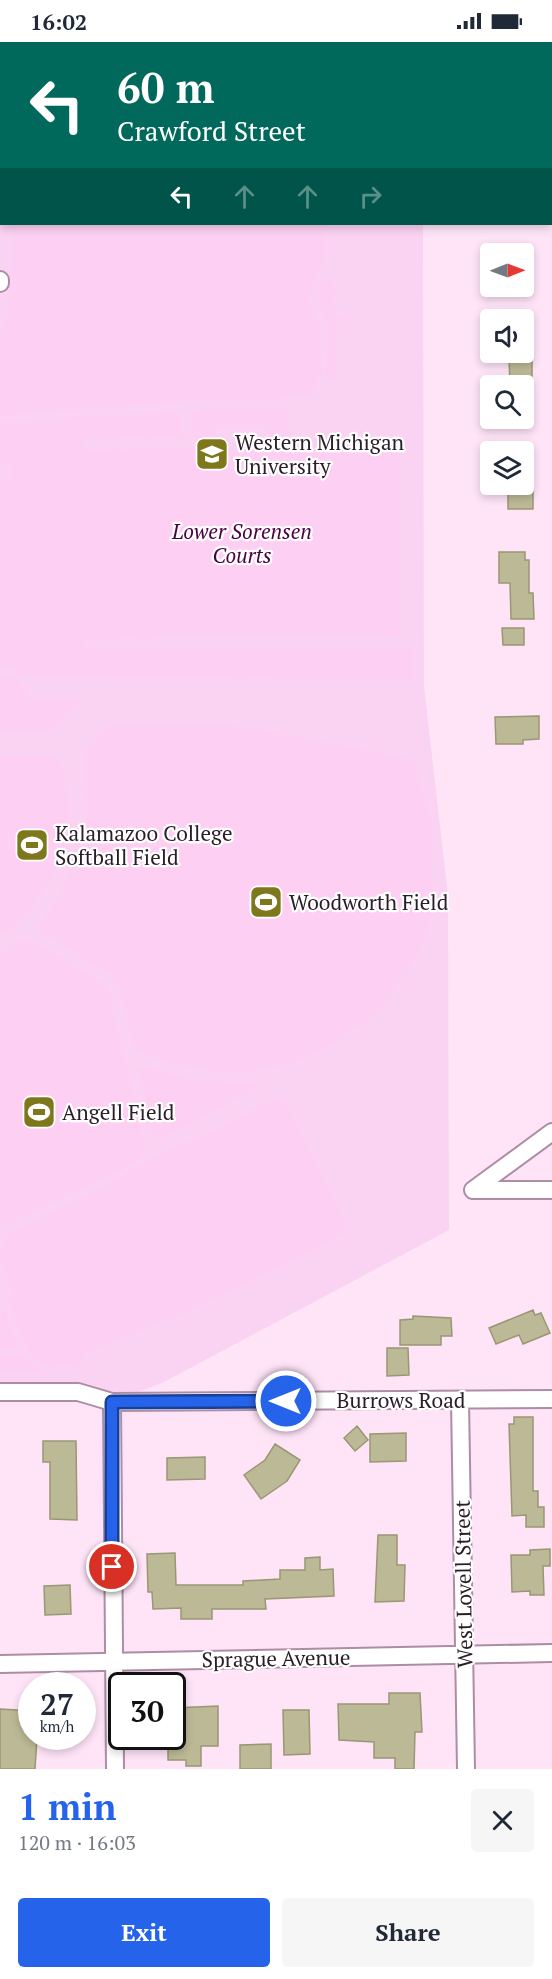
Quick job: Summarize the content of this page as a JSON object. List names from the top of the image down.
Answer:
{
  "streets": {
    "street": ["Burrows Road", "West Lovell Street", "Sprague Avenue"]
  },
  "crossings": [
    ["Burrows Road", "West Lovell Street"],
    ["West Lovell Street", "Sprague Avenue"]
  ],
  "parks": ["Lower Sorensen Courts"],
  "places": {
    "school or university": ["Western Michigan University"],
    "sports": ["Kalamazoo College Softball Field", "Woodworth Field", "Angell Field"]
  },
  "north": "right",
  "page": {
    "status": "16:02",
    "turn": ["60 m", "Crawford Street"],
    "speed": "27 km/h",
    "limit": "30",
    "heading": ["1 min", "120 m · 16:03"],
    "buttons": ["Exit", "Share"]
  }
}
